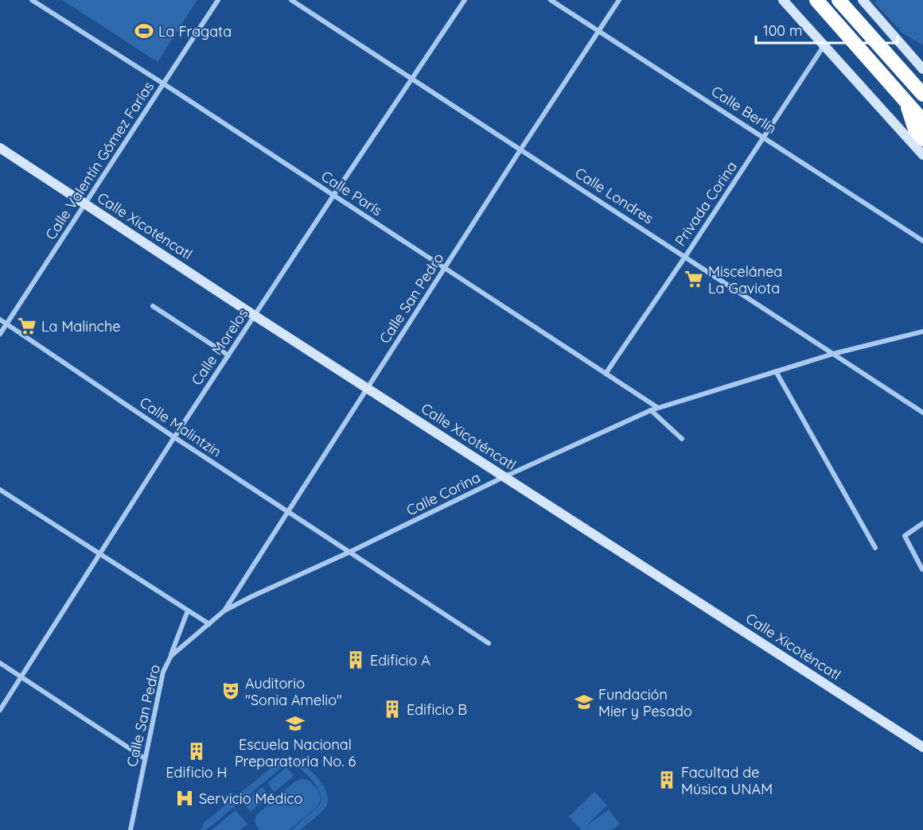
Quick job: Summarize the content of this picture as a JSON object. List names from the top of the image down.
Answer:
{
  "streets": {
    "street": [
      "Calle Berlín",
      "Calle Valentín Gómez Farías",
      "Calle París",
      "Calle Londres",
      "Privada Corina",
      "Calle Xicoténcatl",
      "Calle San Pedro",
      "Calle Morelos",
      "Calle Malintzin",
      "Calle Corina"
    ]
  },
  "crossings": [
    ["Calle Berlín", "Privada Corina"],
    ["Calle Berlín", "Calle San Pedro"],
    ["Calle Valentín Gómez Farías", "Calle París"],
    ["Calle Valentín Gómez Farías", "Calle Xicoténcatl"],
    ["Calle Valentín Gómez Farías", "Calle Malintzin"],
    ["Calle París", "Privada Corina"],
    ["Calle París", "Calle San Pedro"],
    ["Calle París", "Calle Morelos"],
    ["Calle París", "Calle Corina"],
    ["Calle Londres", "Privada Corina"],
    ["Calle Londres", "Calle San Pedro"],
    ["Calle Londres", "Calle Morelos"],
    ["Calle Londres", "Calle Corina"],
    ["Calle Xicoténcatl", "Calle San Pedro"],
    ["Calle Xicoténcatl", "Calle Morelos"],
    ["Calle Xicoténcatl", "Calle Corina"],
    ["Calle San Pedro", "Calle Malintzin"],
    ["Calle San Pedro", "Calle Corina"],
    ["Calle Morelos", "Calle Malintzin"],
    ["Calle Malintzin", "Calle Corina"]
  ],
  "places": {
    "sports": ["La Fragata"],
    "supermarket": ["Miscelánea La Gaviota", "La Malinche"],
    "building": [
      "Edificio A",
      "Edificio B",
      "Edificio H",
      "Facultad de Música UNAM"
    ],
    "theatre": ["Auditorio \"Sonia Amelio\""],
    "school or university": ["Fundación Mier y Pesado", "Escuela Nacional Preparatoria No. 6"],
    "hospital": ["Servicio Médico"]
  },
  "scale_bar": "100 m"
}
